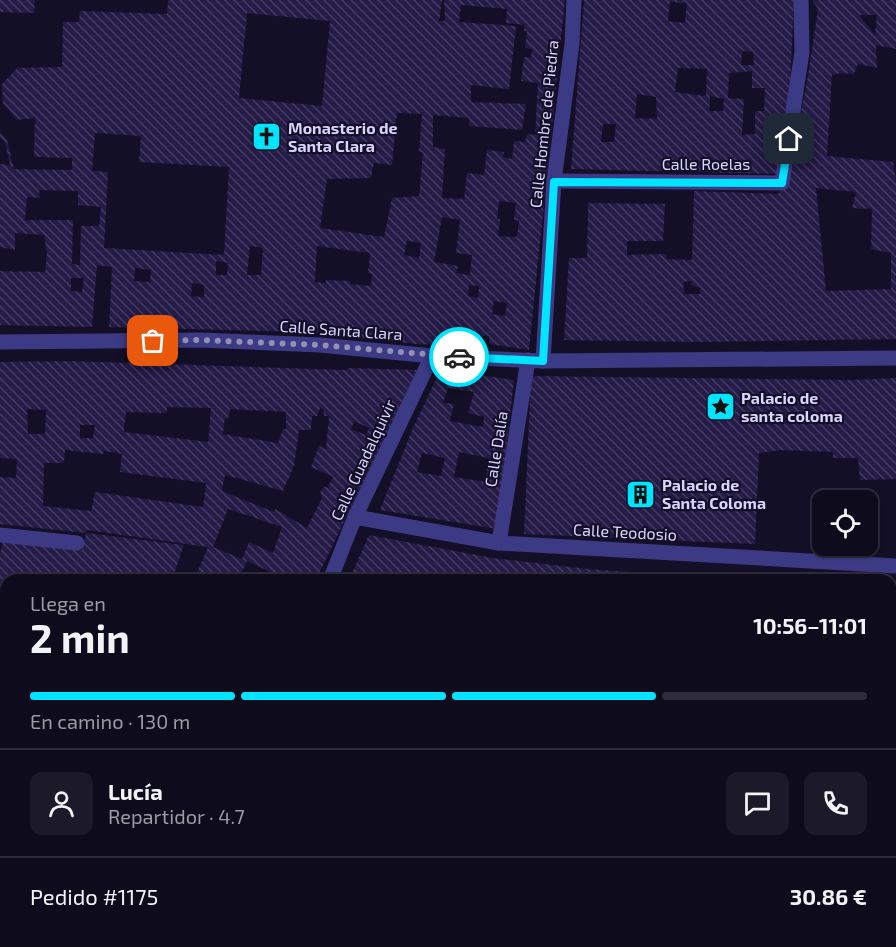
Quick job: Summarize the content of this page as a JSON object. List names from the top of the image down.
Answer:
{
  "streets": {
    "street": [
      "Calle Hombre de Piedra",
      "Calle Roelas",
      "Calle Santa Clara",
      "Calle Dalía",
      "Calle Guadalquivir",
      "Calle Teodosio"
    ]
  },
  "crossings": [
    ["Calle Hombre de Piedra", "Calle Roelas"],
    ["Calle Hombre de Piedra", "Calle Santa Clara"],
    ["Calle Hombre de Piedra", "Calle Dalía"],
    ["Calle Santa Clara", "Calle Dalía"],
    ["Calle Santa Clara", "Calle Guadalquivir"],
    ["Calle Dalía", "Calle Teodosio"],
    ["Calle Guadalquivir", "Calle Teodosio"]
  ],
  "places": {
    "church": ["Monasterio de Santa Clara"],
    "place": ["Palacio de santa coloma"],
    "building": ["Palacio de Santa Coloma"]
  },
  "page": {
    "heading": ["2 min", "Llega en", "10:56–11:01"],
    "panel": [
      "Lucía",
      "Repartidor · 4.7",
      "Pedido #1175",
      "30.86 €"
    ],
    "bar": "En camino · 130 m"
  }
}
